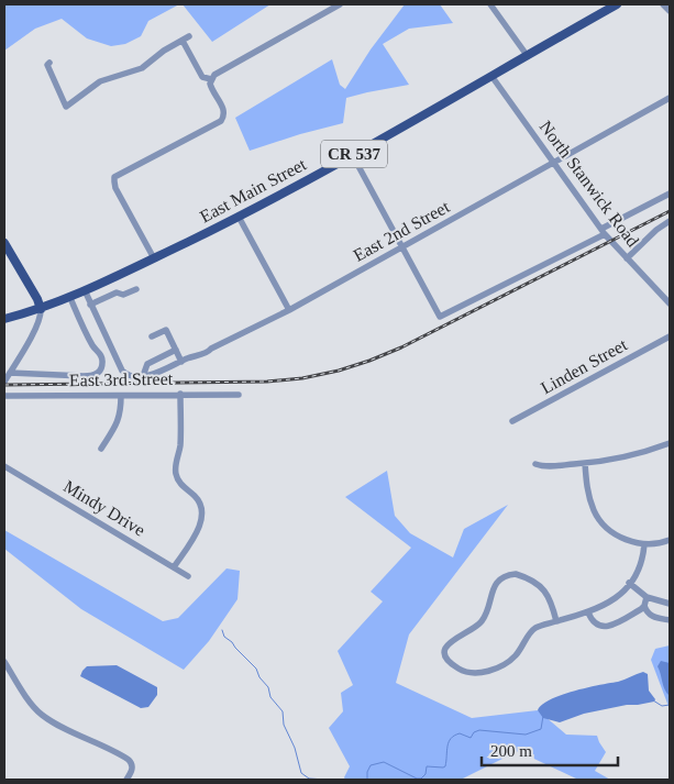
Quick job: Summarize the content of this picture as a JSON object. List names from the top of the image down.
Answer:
{
  "streets": {
    "main road": ["CR 537", "East Main Street"],
    "street": [
      "North Stanwick Road",
      "East 2nd Street",
      "Linden Street",
      "East 3rd Street",
      "Mindy Drive"
    ]
  },
  "crossings": [
    ["CR 537", "East Main Street"],
    ["North Stanwick Road", "East Main Street"],
    ["North Stanwick Road", "East 2nd Street"]
  ],
  "scale_bar": "200 m"
}
